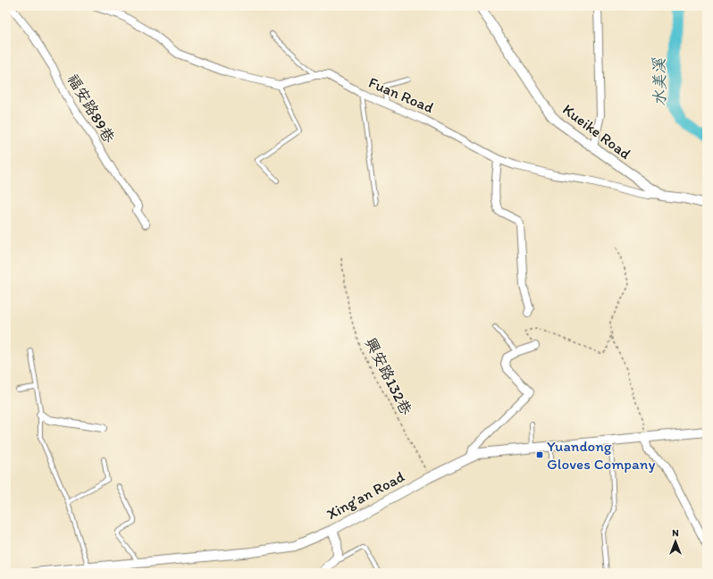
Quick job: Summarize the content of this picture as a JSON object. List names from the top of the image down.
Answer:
{
  "streets": {
    "street": [
      "Fuan Road",
      "福安路89巷",
      "Kueike Road",
      "Xing’an Road"
    ],
    "path": ["興安路132巷"]
  },
  "crossings": [
    ["Fuan Road", "Kueike Road"],
    ["興安路132巷", "Xing’an Road"]
  ],
  "water": ["水美溪"],
  "places": {
    "transit": ["Yuandong Gloves Company"]
  },
  "north": "top"
}
